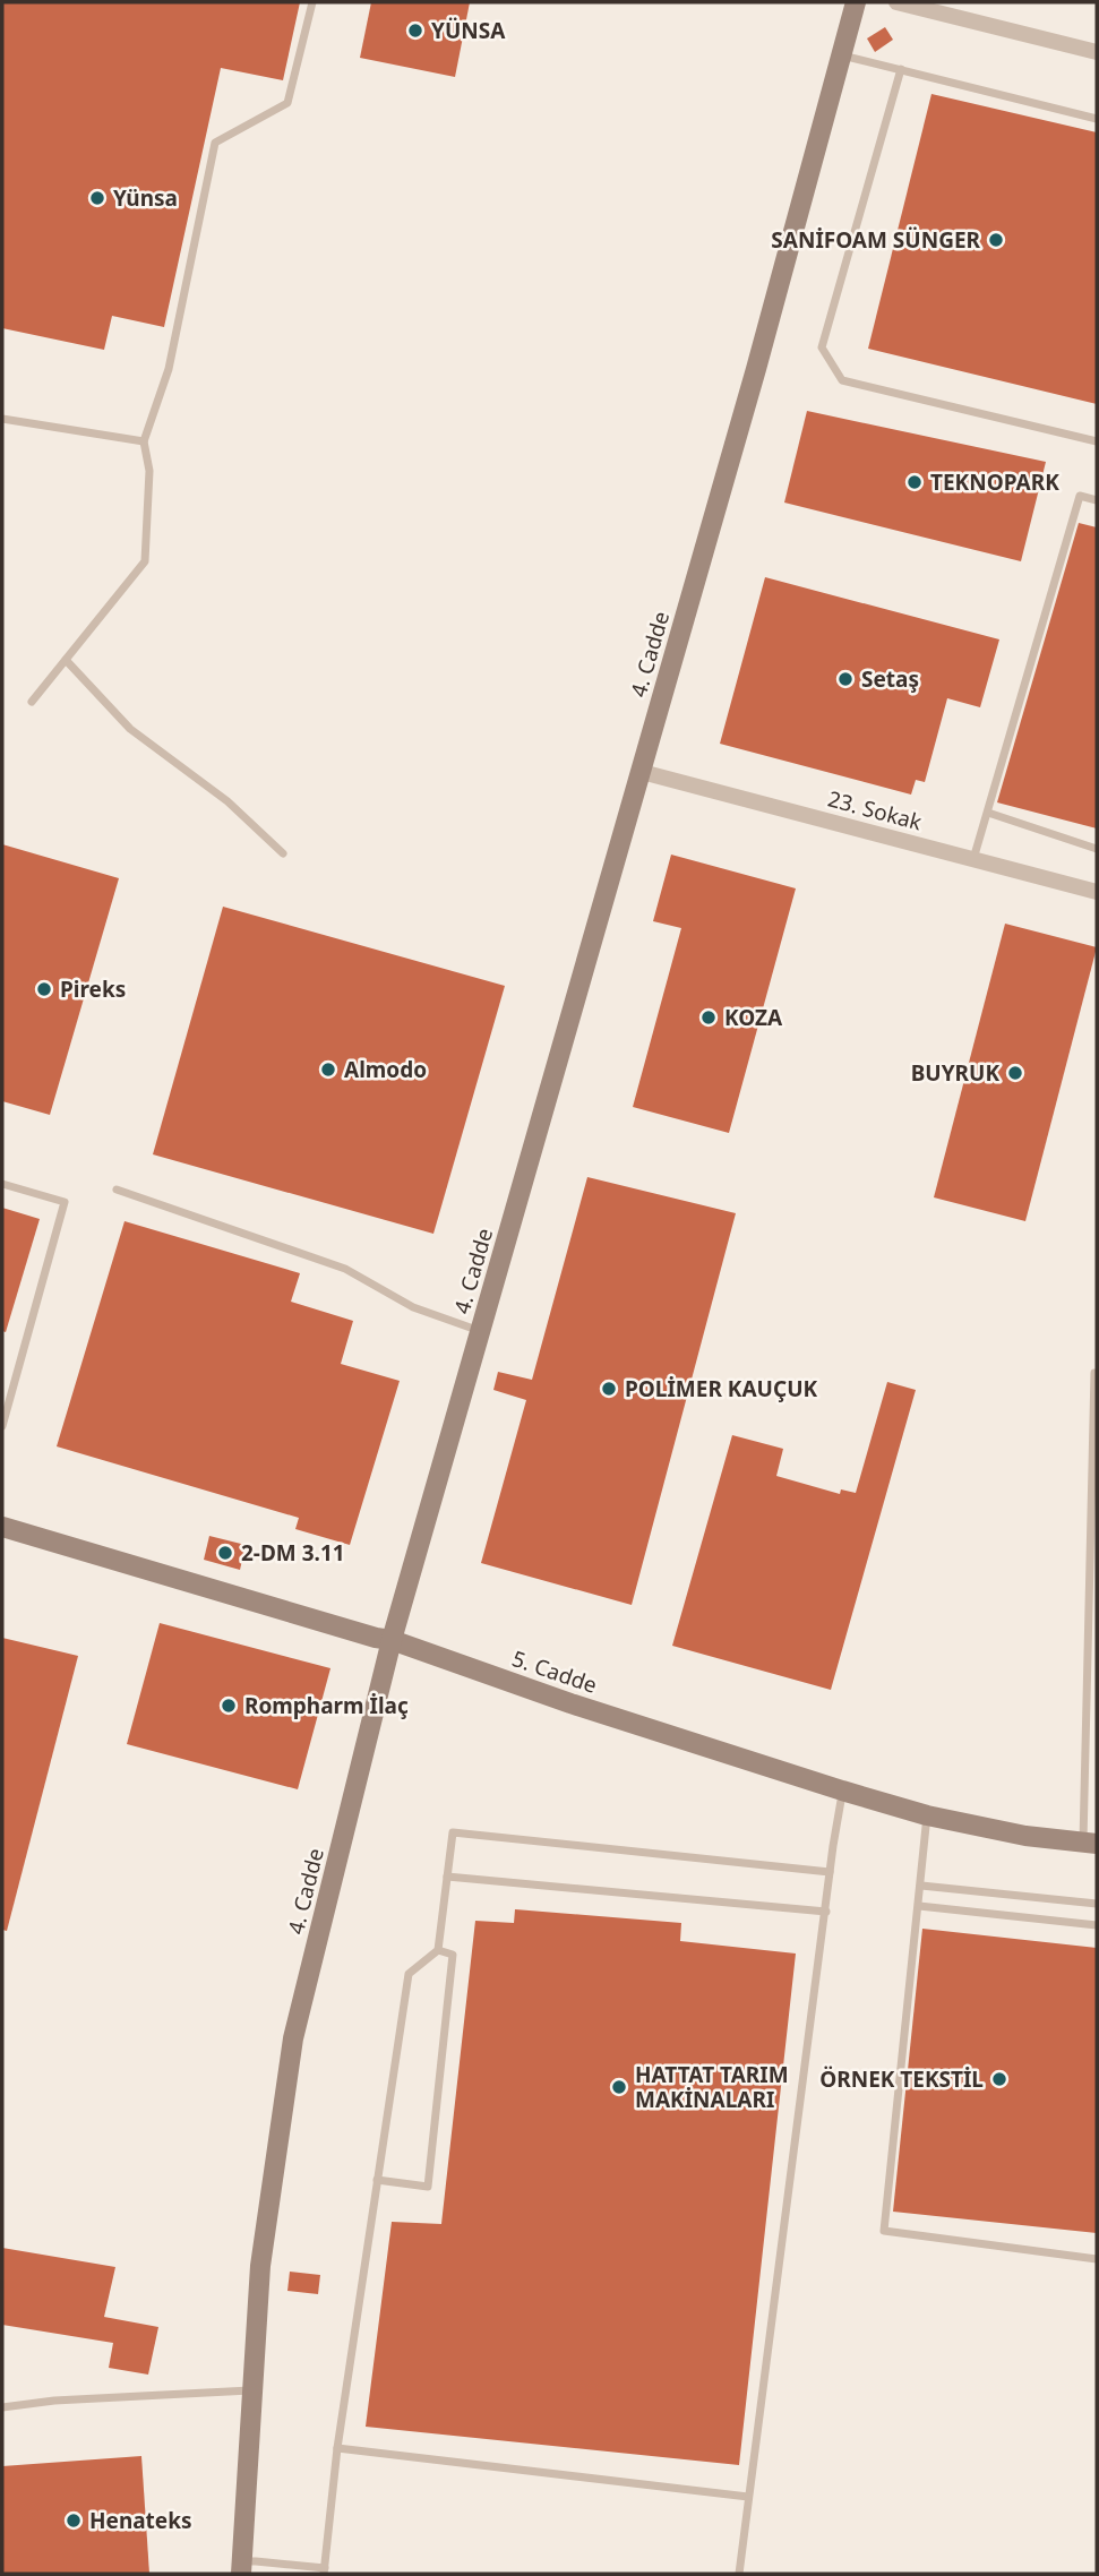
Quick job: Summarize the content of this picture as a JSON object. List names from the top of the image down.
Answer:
{
  "streets": {
    "street": ["4. Cadde", "23. Sokak", "5. Cadde"]
  },
  "crossings": [
    ["4. Cadde", "23. Sokak"],
    ["4. Cadde", "5. Cadde"]
  ],
  "places": [
    "YÜNSA",
    "Yünsa",
    "SANİFOAM SÜNGER",
    "TEKNOPARK",
    "Setaş",
    "Pireks",
    "KOZA",
    "Almodo",
    "BUYRUK",
    "POLİMER KAUÇUK",
    "2-DM 3.11",
    "Rompharm İlaç",
    "ÖRNEK TEKSTİL",
    "HATTAT TARIM MAKİNALARI",
    "Henateks"
  ]
}
